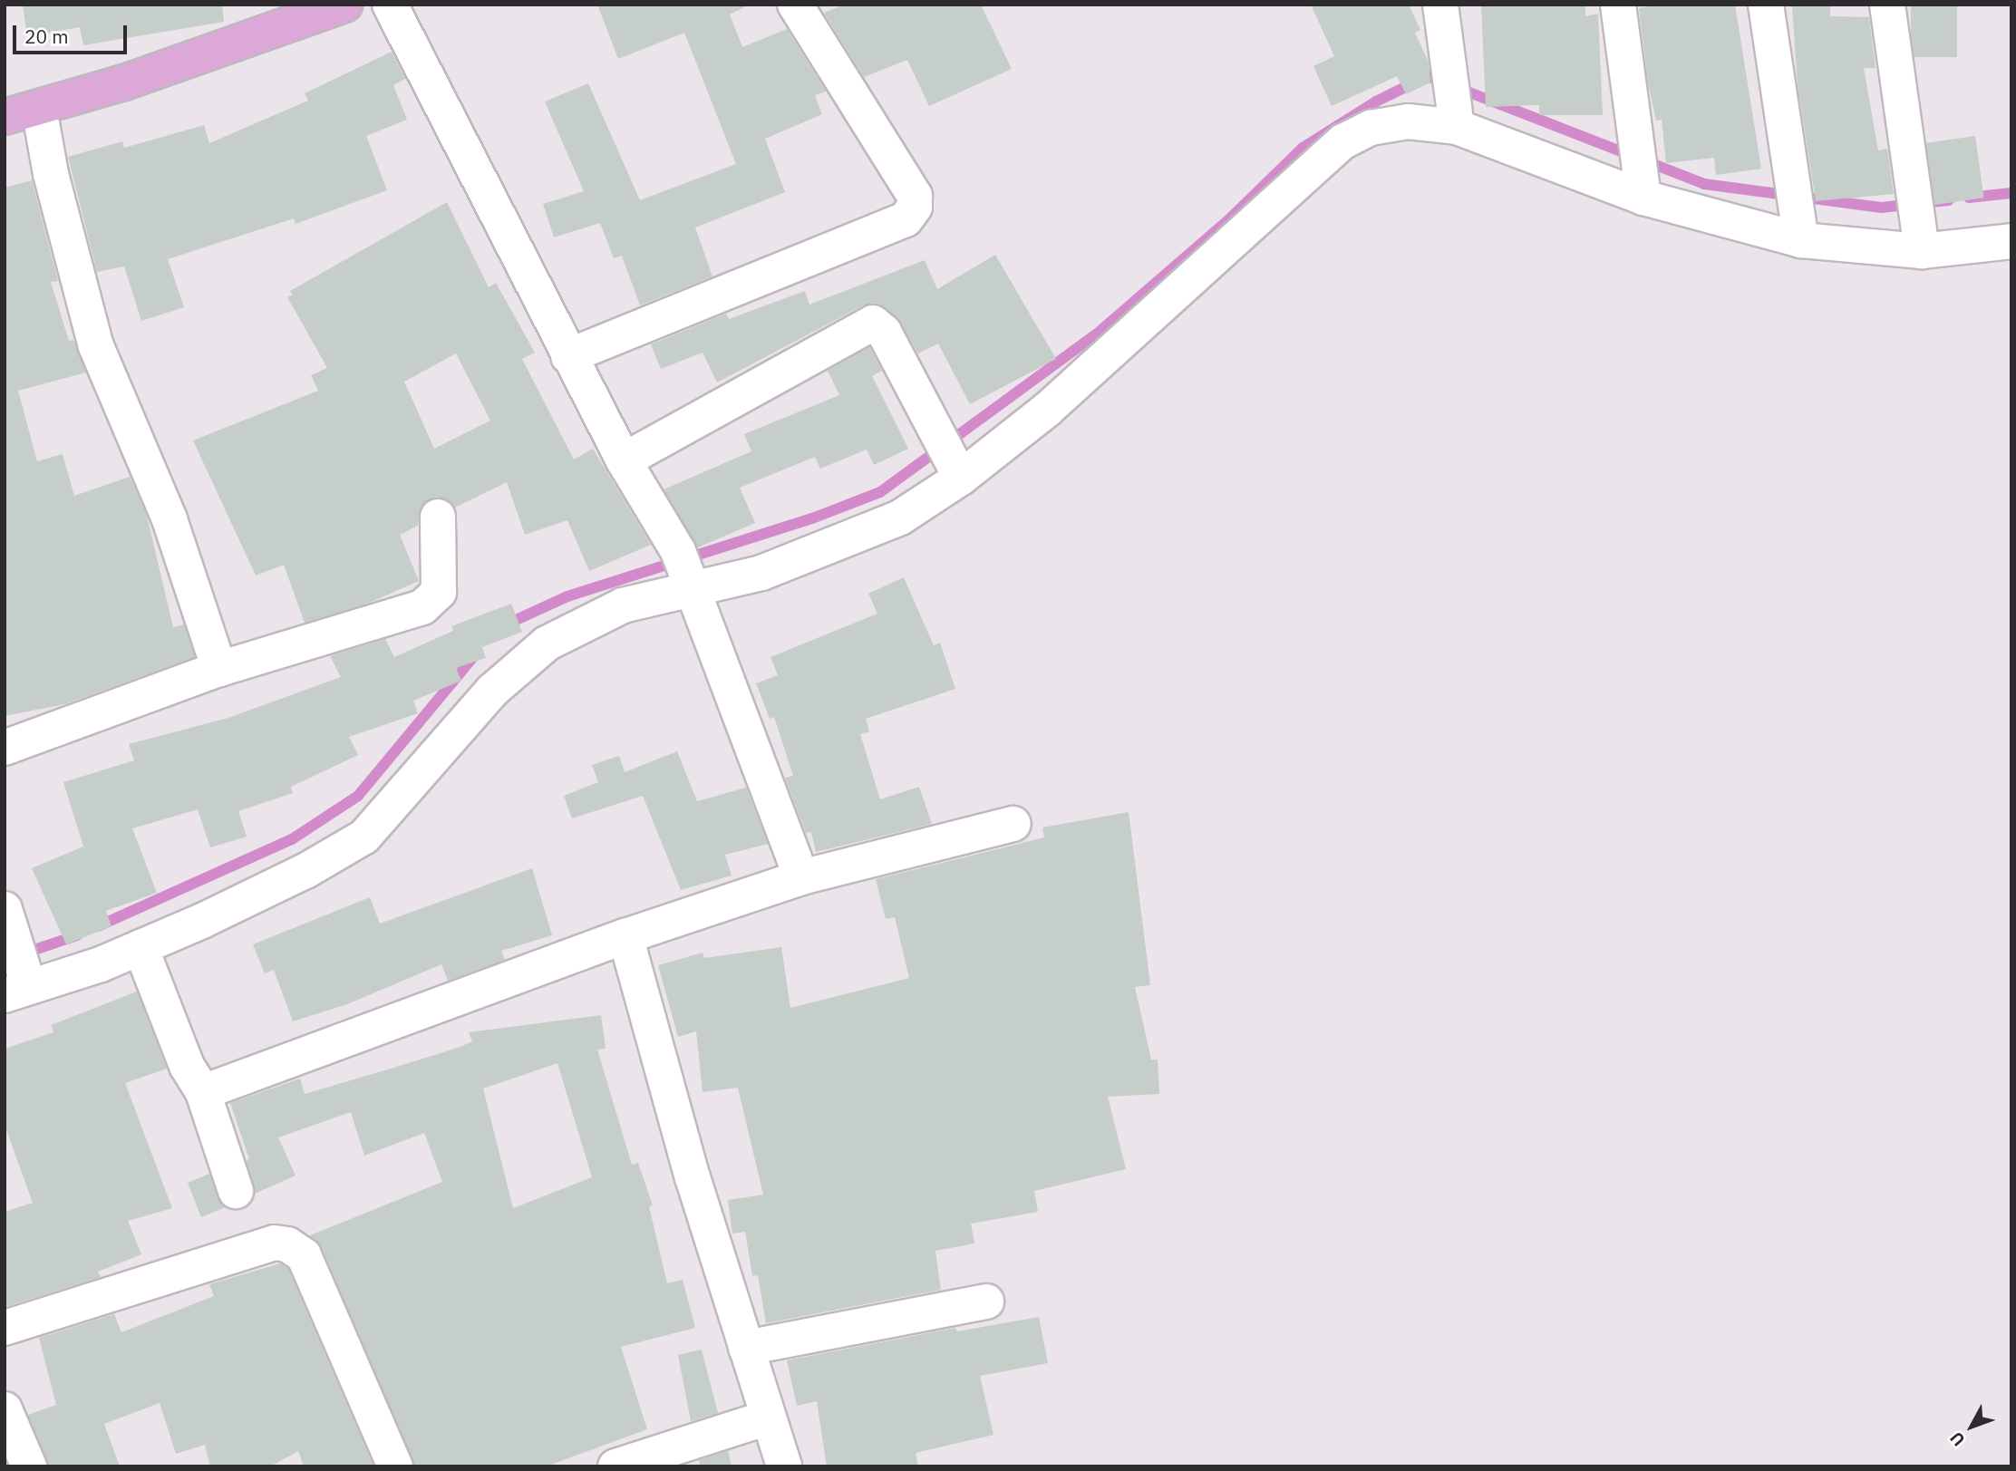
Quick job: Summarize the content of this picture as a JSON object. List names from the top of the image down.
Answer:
{
  "scale_bar": "20 m",
  "north": "bottom left"
}
